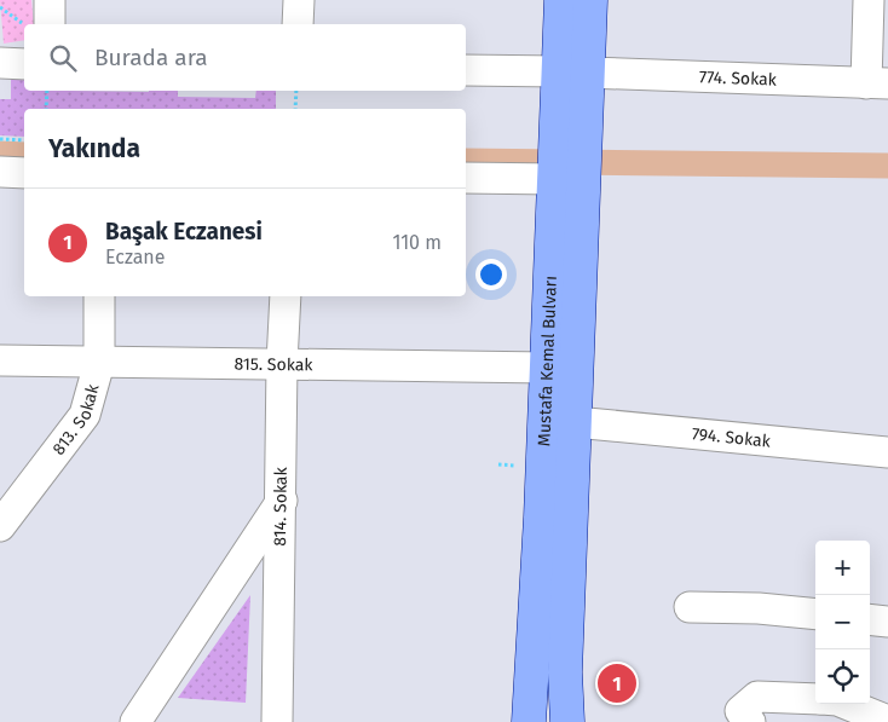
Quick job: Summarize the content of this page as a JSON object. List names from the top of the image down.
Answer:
{
  "streets": {
    "main road": ["Mustafa Kemal Bulvarı"],
    "street": [
      "774. Sokak",
      "815. Sokak",
      "813. Sokak",
      "794. Sokak",
      "814. Sokak"
    ]
  },
  "crossings": [
    ["774. Sokak", "Mustafa Kemal Bulvarı"],
    ["Mustafa Kemal Bulvarı", "815. Sokak"],
    ["Mustafa Kemal Bulvarı", "794. Sokak"],
    ["815. Sokak", "813. Sokak"],
    ["815. Sokak", "814. Sokak"]
  ],
  "page": {
    "search": "Burada ara",
    "heading": "Yakında",
    "list": [
      {
        "mark": "1",
        "name": "Başak Eczanesi",
        "note": "Eczane",
        "value": "110 m"
      }
    ],
    "map_buttons": ["+", "−"],
    "pins": "1"
  }
}
